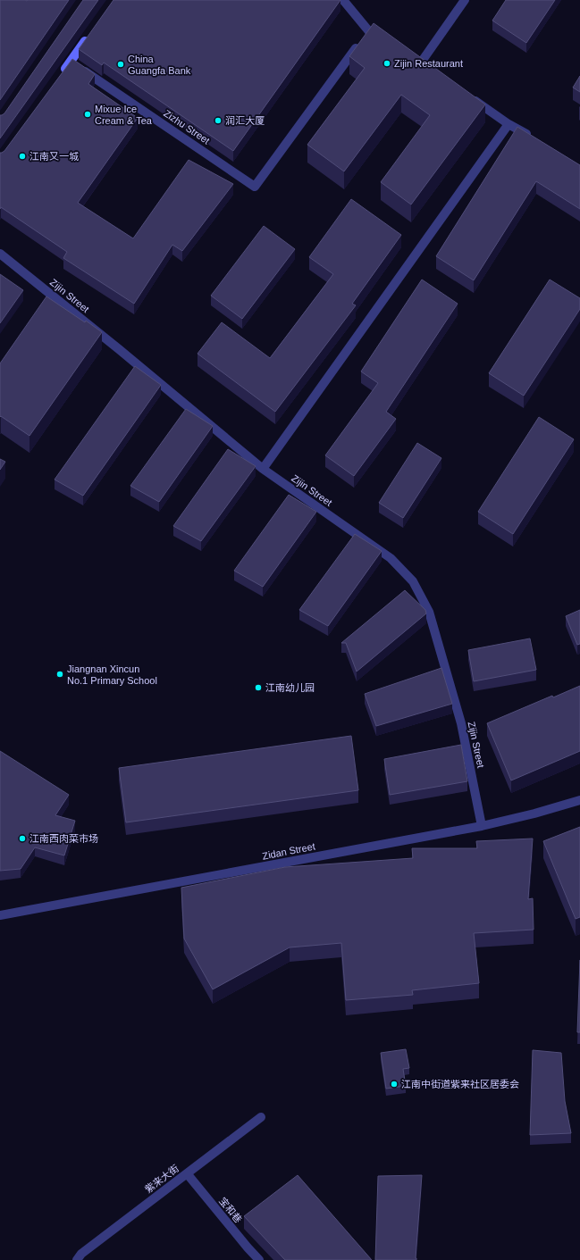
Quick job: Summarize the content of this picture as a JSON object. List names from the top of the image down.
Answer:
{
  "streets": {
    "street": [
      "Zizhu Street",
      "Zijin Street",
      "Zidan Street",
      "紫来大街",
      "宝和巷"
    ]
  },
  "crossings": [
    ["Zijin Street", "Zidan Street"],
    ["紫来大街", "宝和巷"]
  ],
  "places": [
    "Zijin Restaurant",
    "China Guangfa Bank",
    "Mixue Ice Cream & Tea",
    "润汇大厦",
    "江南又一城",
    "Jiangnan Xincun No.1 Primary School",
    "江南幼儿园",
    "江南西肉菜市场",
    "江南中街道紫来社区居委会"
  ]
}
